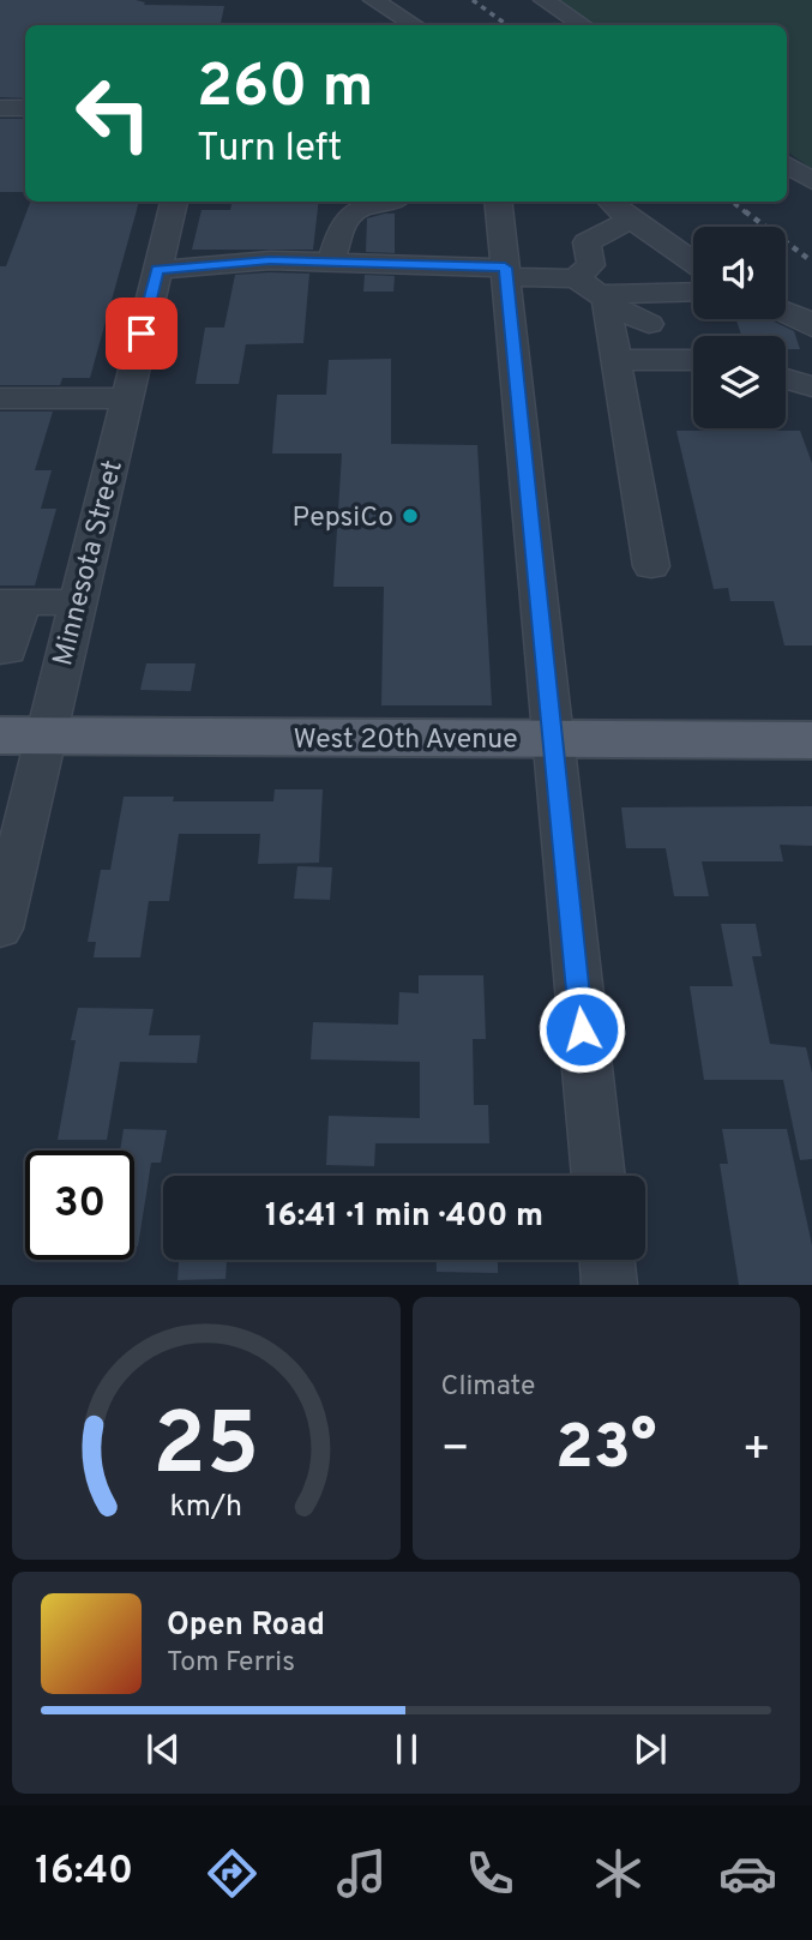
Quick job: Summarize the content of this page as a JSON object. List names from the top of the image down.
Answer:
{
  "streets": {
    "main road": ["West 20th Avenue"],
    "street": ["Minnesota Street"]
  },
  "crossings": [
    ["Minnesota Street", "West 20th Avenue"]
  ],
  "places": ["PepsiCo"],
  "page": {
    "turn": ["260 m", "Turn left"],
    "limit": "30",
    "trip": "16:41 · 1 min · 400 m",
    "tile": "Climate",
    "heat": ["−", "23°", "+"],
    "song": ["Open Road", "Tom Ferris"],
    "tabs": "16:40",
    "gauge": ["25", "km/h"]
  }
}
